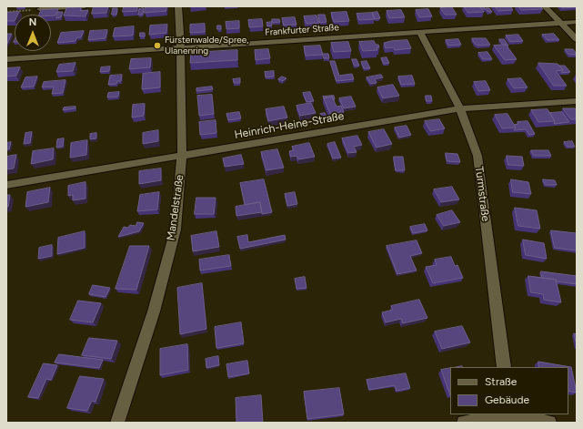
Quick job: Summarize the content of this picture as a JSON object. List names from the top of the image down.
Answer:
{
  "streets": {
    "street": [
      "Frankfurter Straße",
      "Heinrich-Heine-Straße",
      "Turmstraße",
      "Mandelstraße"
    ]
  },
  "crossings": [
    ["Frankfurter Straße", "Turmstraße"],
    ["Frankfurter Straße", "Mandelstraße"],
    ["Heinrich-Heine-Straße", "Turmstraße"],
    ["Heinrich-Heine-Straße", "Mandelstraße"]
  ],
  "places": ["Fürstenwalde/Spree, Ulanenring"],
  "legend": ["Straße", "Gebäude"],
  "north": "top"
}
